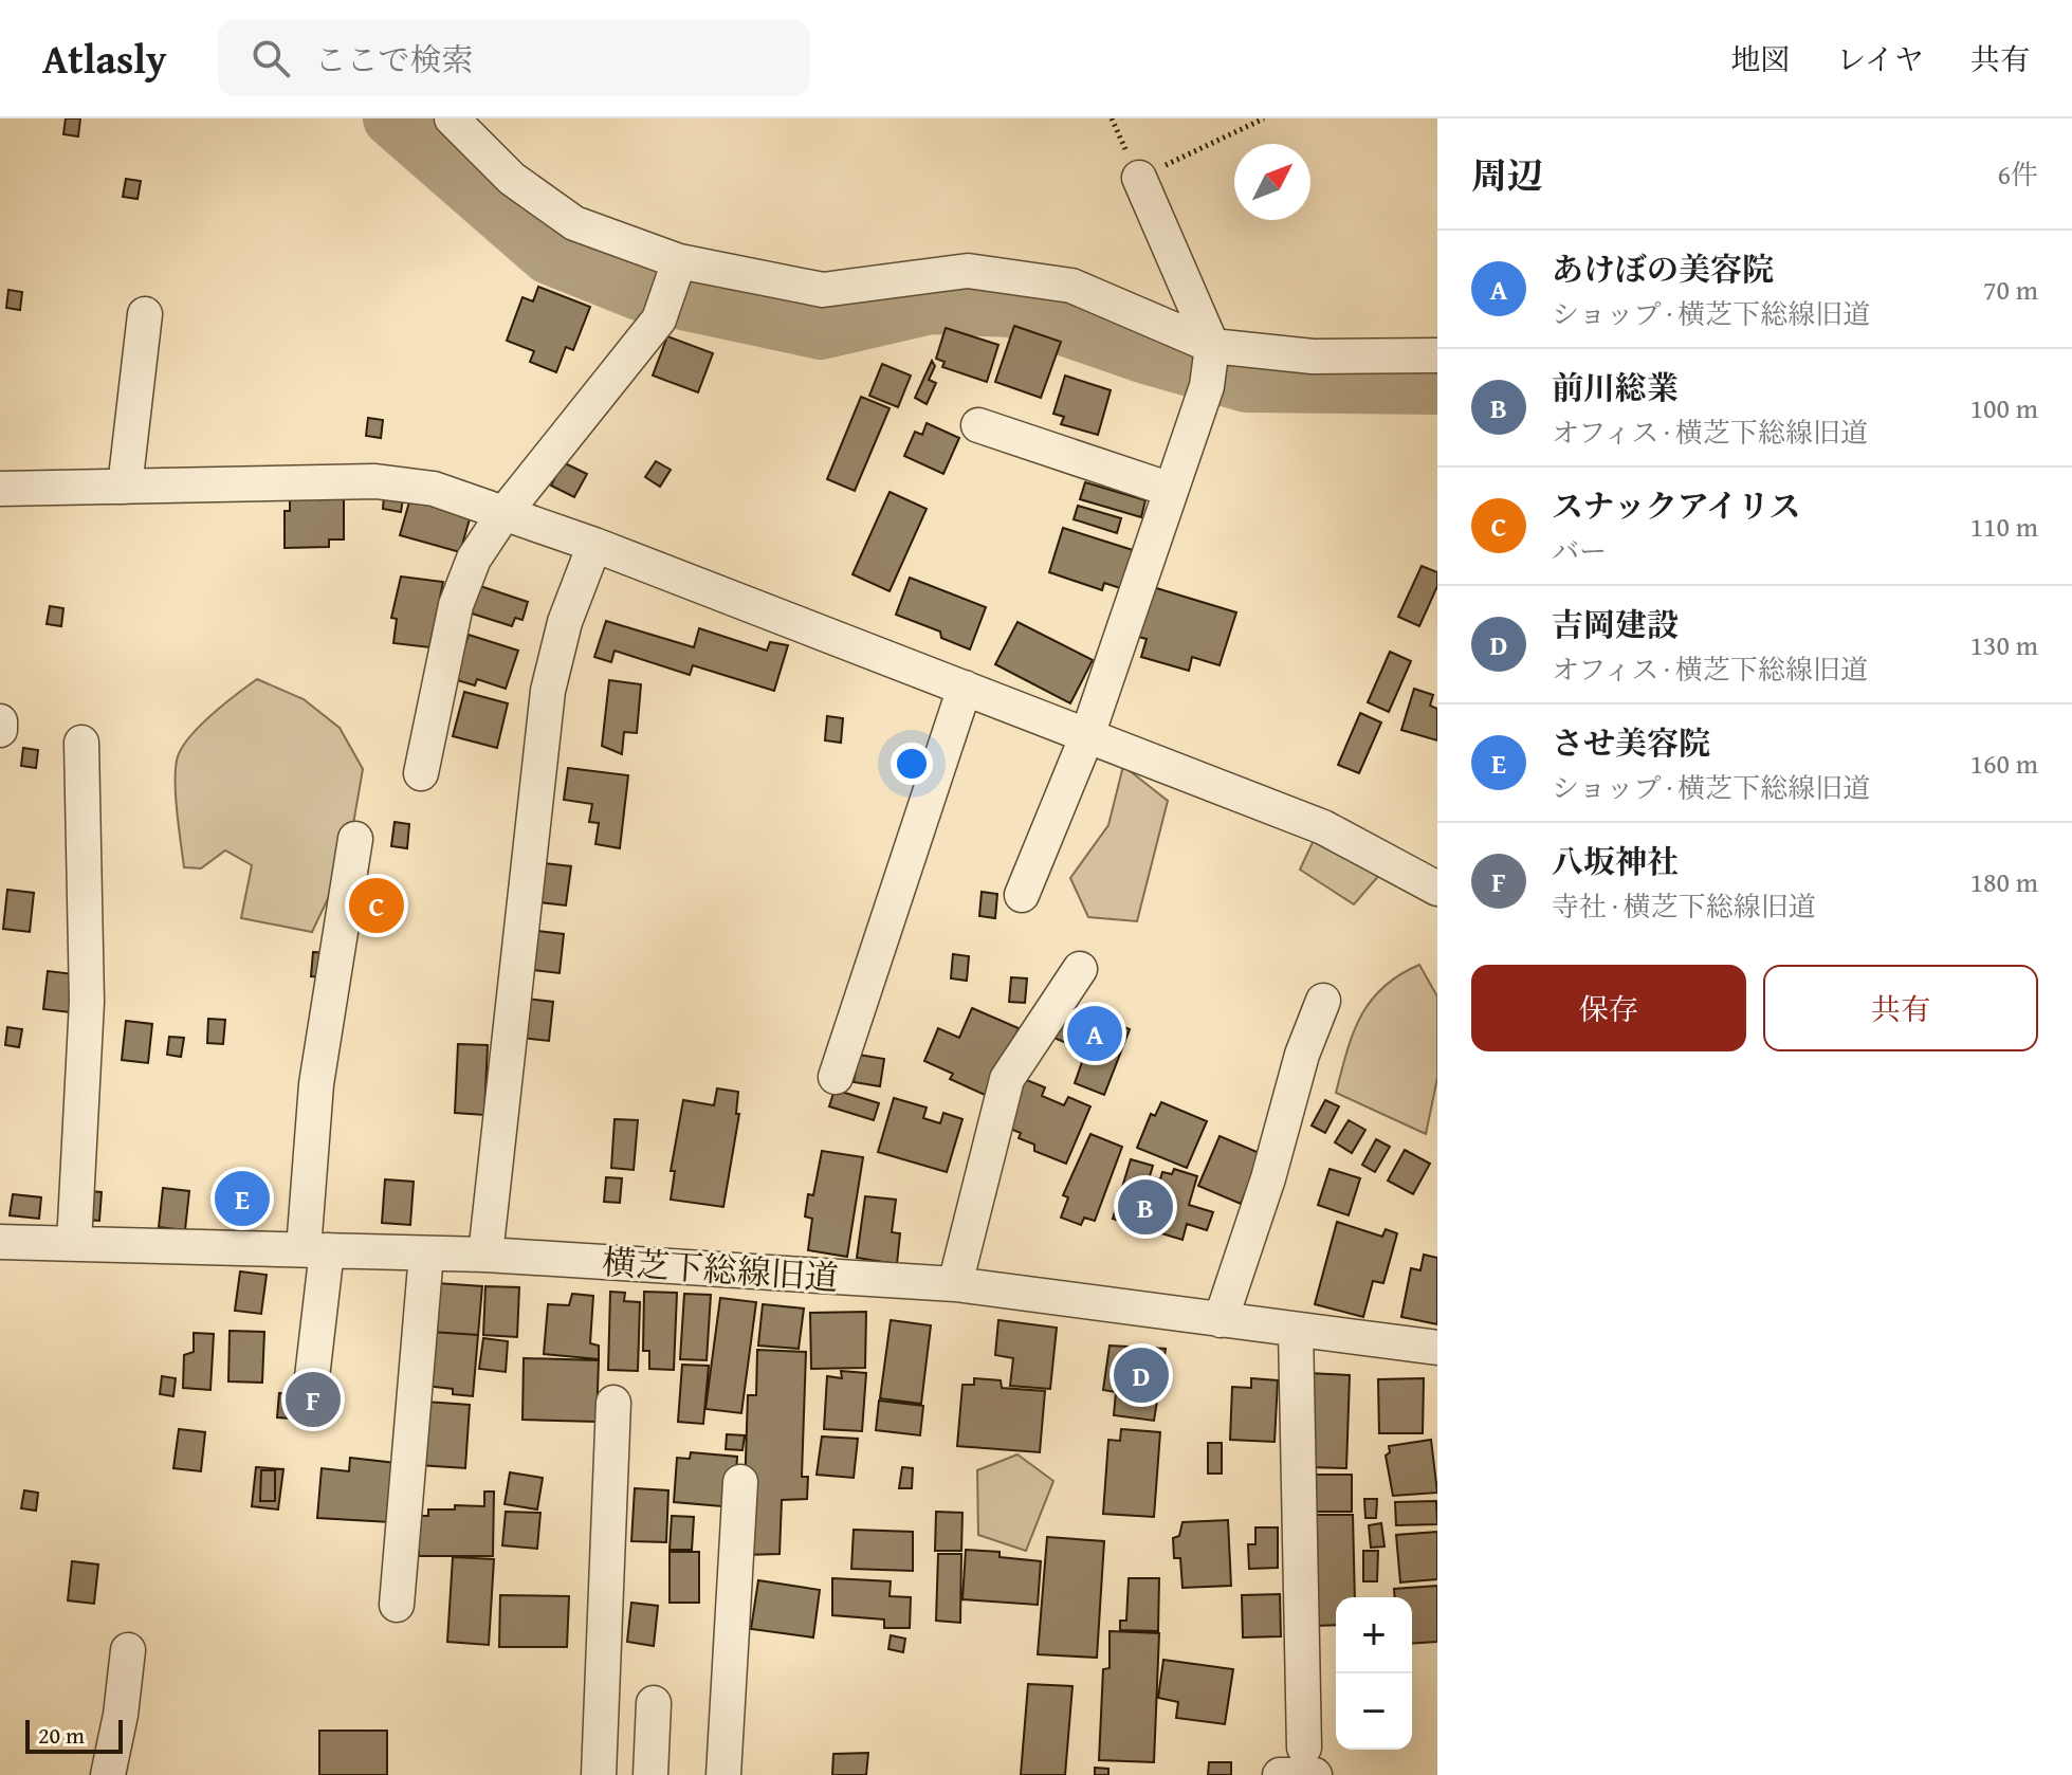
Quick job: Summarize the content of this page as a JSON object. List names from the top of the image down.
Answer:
{
  "streets": {
    "street": ["横芝下総線旧道"]
  },
  "scale_bar": "20 m",
  "north": "top right",
  "page": {
    "header": "Atlasly",
    "search": "ここで検索",
    "nav": ["地図", "レイヤ", "共有"],
    "heading": ["周辺", "6件"],
    "list": [
      {
        "mark": "A",
        "name": "あけぼの美容院",
        "note": "ショップ · 横芝下総線旧道",
        "value": "70 m"
      },
      {
        "mark": "B",
        "name": "前川総業",
        "note": "オフィス · 横芝下総線旧道",
        "value": "100 m"
      },
      {
        "mark": "C",
        "name": "スナックアイリス",
        "note": "バー",
        "value": "110 m"
      },
      {
        "mark": "D",
        "name": "吉岡建設",
        "note": "オフィス · 横芝下総線旧道",
        "value": "130 m"
      },
      {
        "mark": "E",
        "name": "させ美容院",
        "note": "ショップ · 横芝下総線旧道",
        "value": "160 m"
      },
      {
        "mark": "F",
        "name": "八坂神社",
        "note": "寺社 · 横芝下総線旧道",
        "value": "180 m"
      }
    ],
    "pins": [
      "C",
      "A",
      "E",
      "B",
      "D",
      "F"
    ],
    "buttons": ["保存", "共有"],
    "map_buttons": ["+", "−"],
    "scale": "20 m"
  }
}
